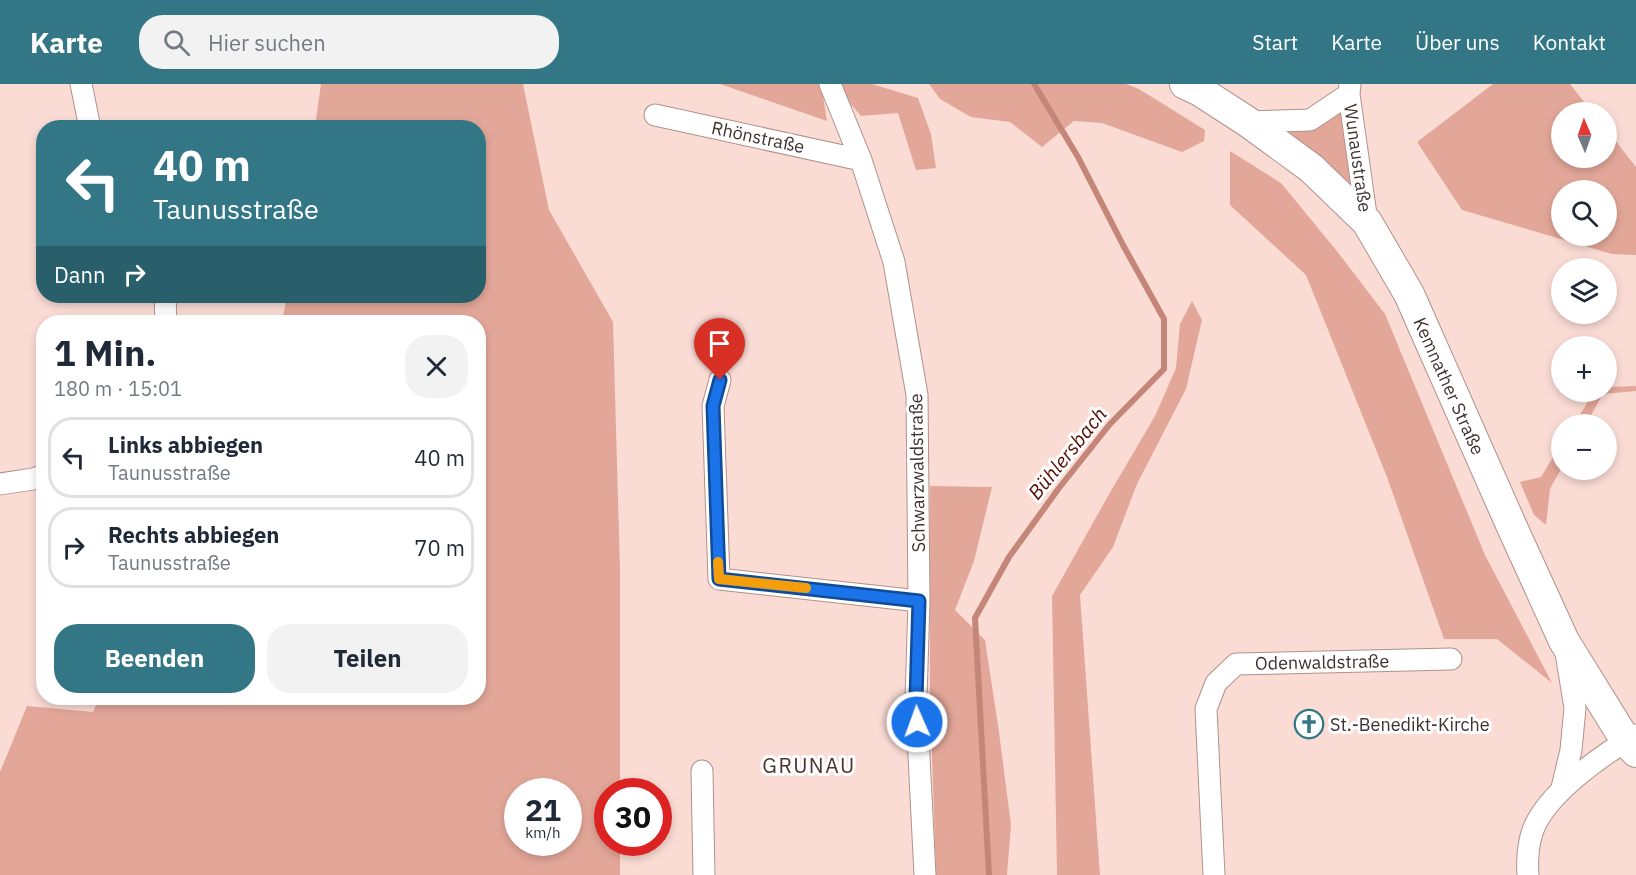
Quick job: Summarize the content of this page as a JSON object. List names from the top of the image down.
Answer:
{
  "streets": {
    "main road": ["Kemnather Straße"],
    "street": [
      "Rhönstraße",
      "Wunaustraße",
      "Schwarzwaldstraße",
      "Odenwaldstraße"
    ]
  },
  "crossings": [
    ["Rhönstraße", "Schwarzwaldstraße"],
    ["Wunaustraße", "Kemnather Straße"]
  ],
  "districts": ["GRUNAU"],
  "water": ["Bühlersbach"],
  "places": {
    "church": ["St.-Benedikt-Kirche"]
  },
  "north": "top",
  "page": {
    "header": "Karte",
    "search": "Hier suchen",
    "nav": [
      "Start",
      "Karte",
      "Über uns",
      "Kontakt"
    ],
    "map_buttons": ["+", "−"],
    "turn": ["40 m", "Taunusstraße"],
    "then": "Dann",
    "heading": ["1 Min.", "180 m · 15:01"],
    "list": [
      {
        "name": "Links abbiegen",
        "note": "Taunusstraße",
        "value": "40 m"
      },
      {
        "name": "Rechts abbiegen",
        "note": "Taunusstraße",
        "value": "70 m"
      }
    ],
    "buttons": ["Beenden", "Teilen"],
    "speed": "21 km/h",
    "limit": "30"
  }
}
